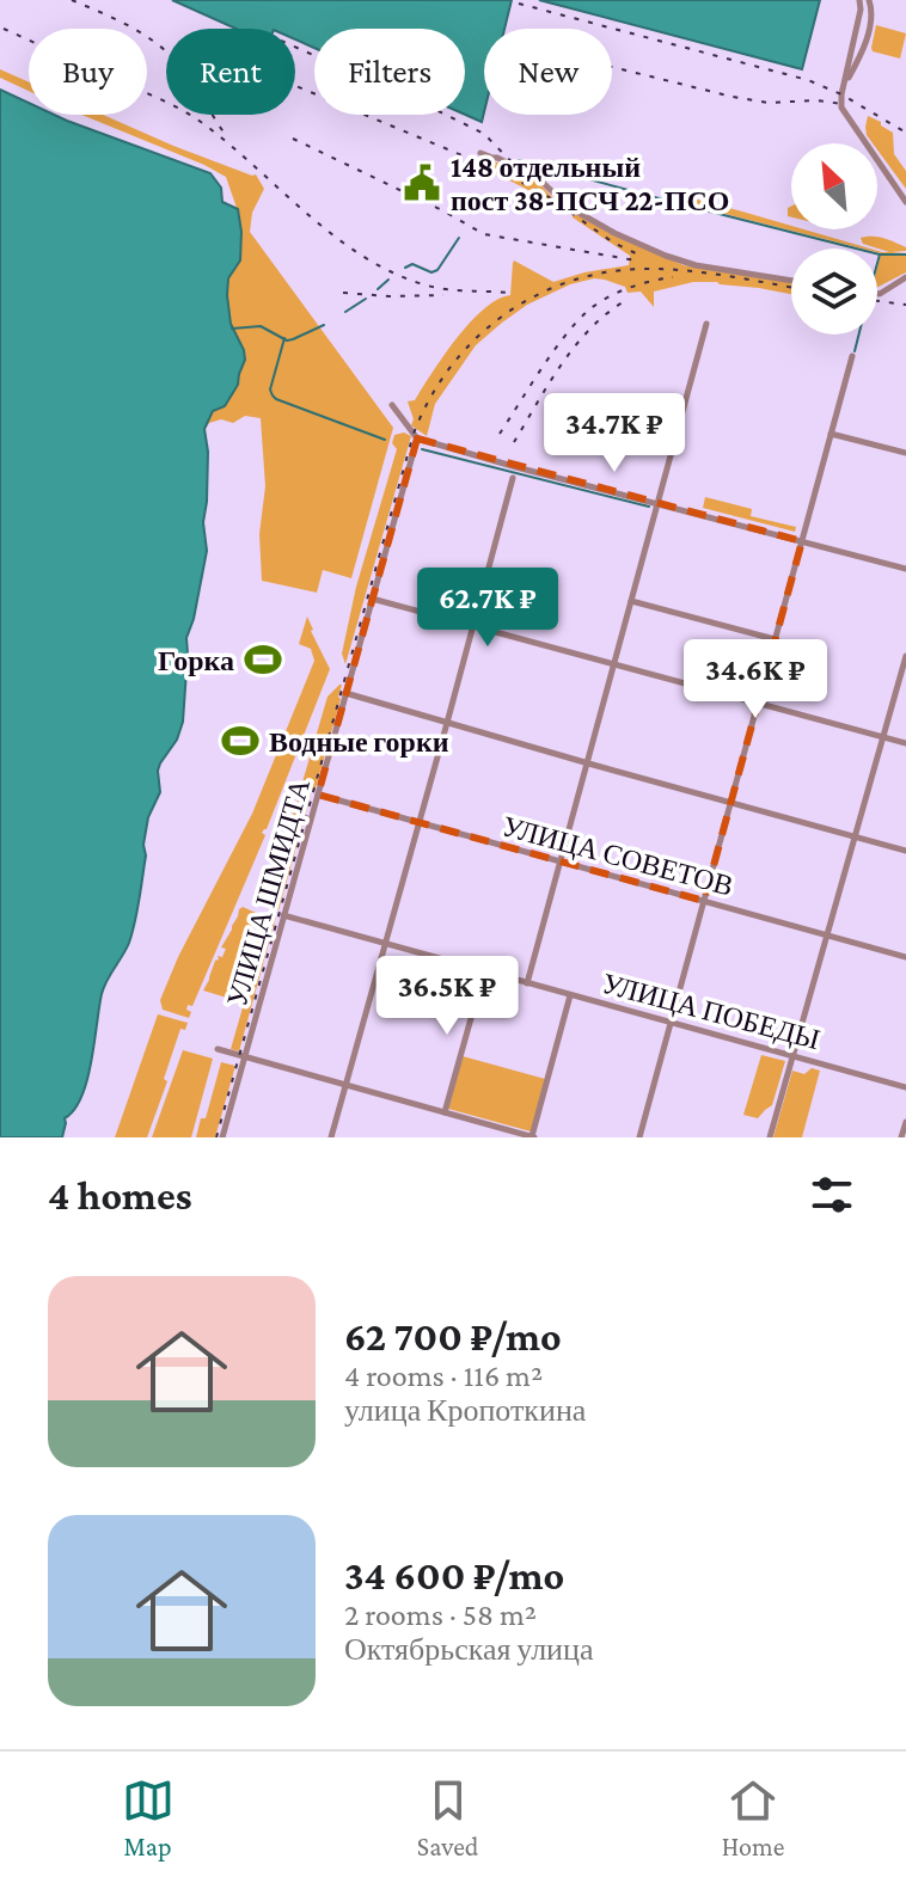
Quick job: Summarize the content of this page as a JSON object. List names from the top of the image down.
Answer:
{
  "streets": {
    "street": ["УЛИЦА СОВЕТОВ", "УЛИЦА ШМИДТА", "УЛИЦА ПОБЕДЫ"]
  },
  "crossings": [
    ["УЛИЦА СОВЕТОВ", "УЛИЦА ШМИДТА"],
    ["УЛИЦА ШМИДТА", "УЛИЦА ПОБЕДЫ"]
  ],
  "places": {
    "public building": ["148 отдельный пост 38-ПСЧ 22-ПСО"],
    "sports": ["Горка", "Водные горки"]
  },
  "north": "top left",
  "page": {
    "chip": [
      "Buy",
      "Rent",
      "Filters",
      "New"
    ],
    "price": [
      "34.7K ₽",
      "62.7K ₽",
      "34.6K ₽",
      "36.5K ₽"
    ],
    "heading": "4 homes",
    "list": [
      {
        "name": "62 700 ₽/mo",
        "note": "4 rooms · 116 m² · улица Кропоткина"
      },
      {
        "name": "34 600 ₽/mo",
        "note": "2 rooms · 58 m² · Октябрьская улица"
      }
    ],
    "tabs": ["Map", "Saved", "Home"]
  }
}
